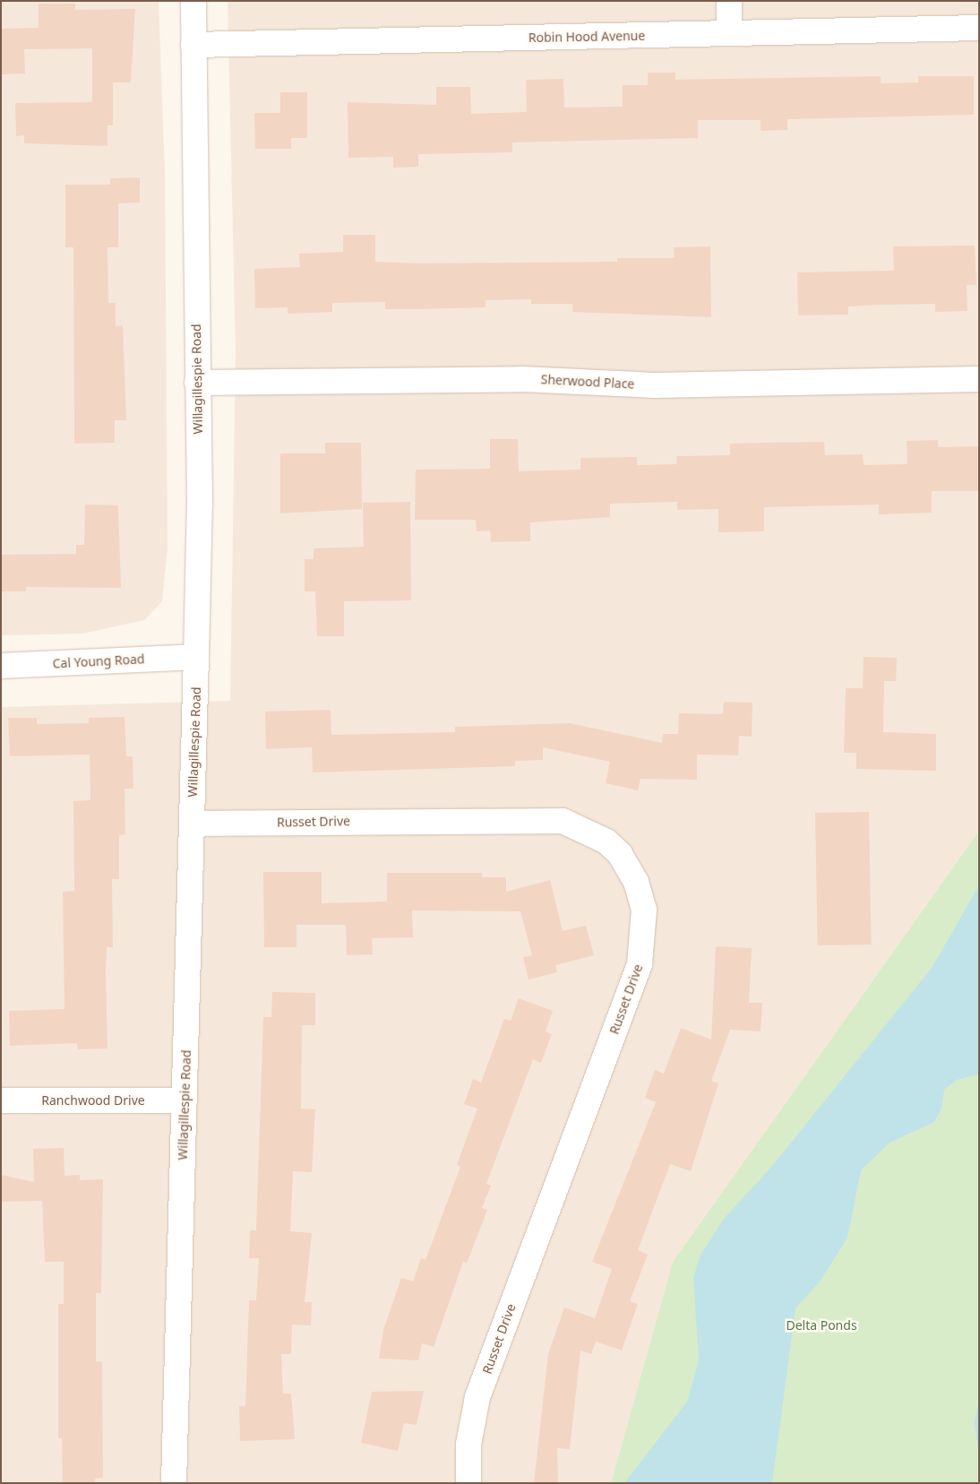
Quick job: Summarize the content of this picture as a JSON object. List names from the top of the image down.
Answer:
{
  "streets": {
    "street": [
      "Robin Hood Avenue",
      "Willagillespie Road",
      "Sherwood Place",
      "Cal Young Road",
      "Russet Drive",
      "Ranchwood Drive"
    ]
  },
  "crossings": [
    ["Robin Hood Avenue", "Willagillespie Road"],
    ["Willagillespie Road", "Sherwood Place"],
    ["Willagillespie Road", "Cal Young Road"],
    ["Willagillespie Road", "Russet Drive"],
    ["Willagillespie Road", "Ranchwood Drive"]
  ],
  "parks": ["Delta Ponds"]
}
